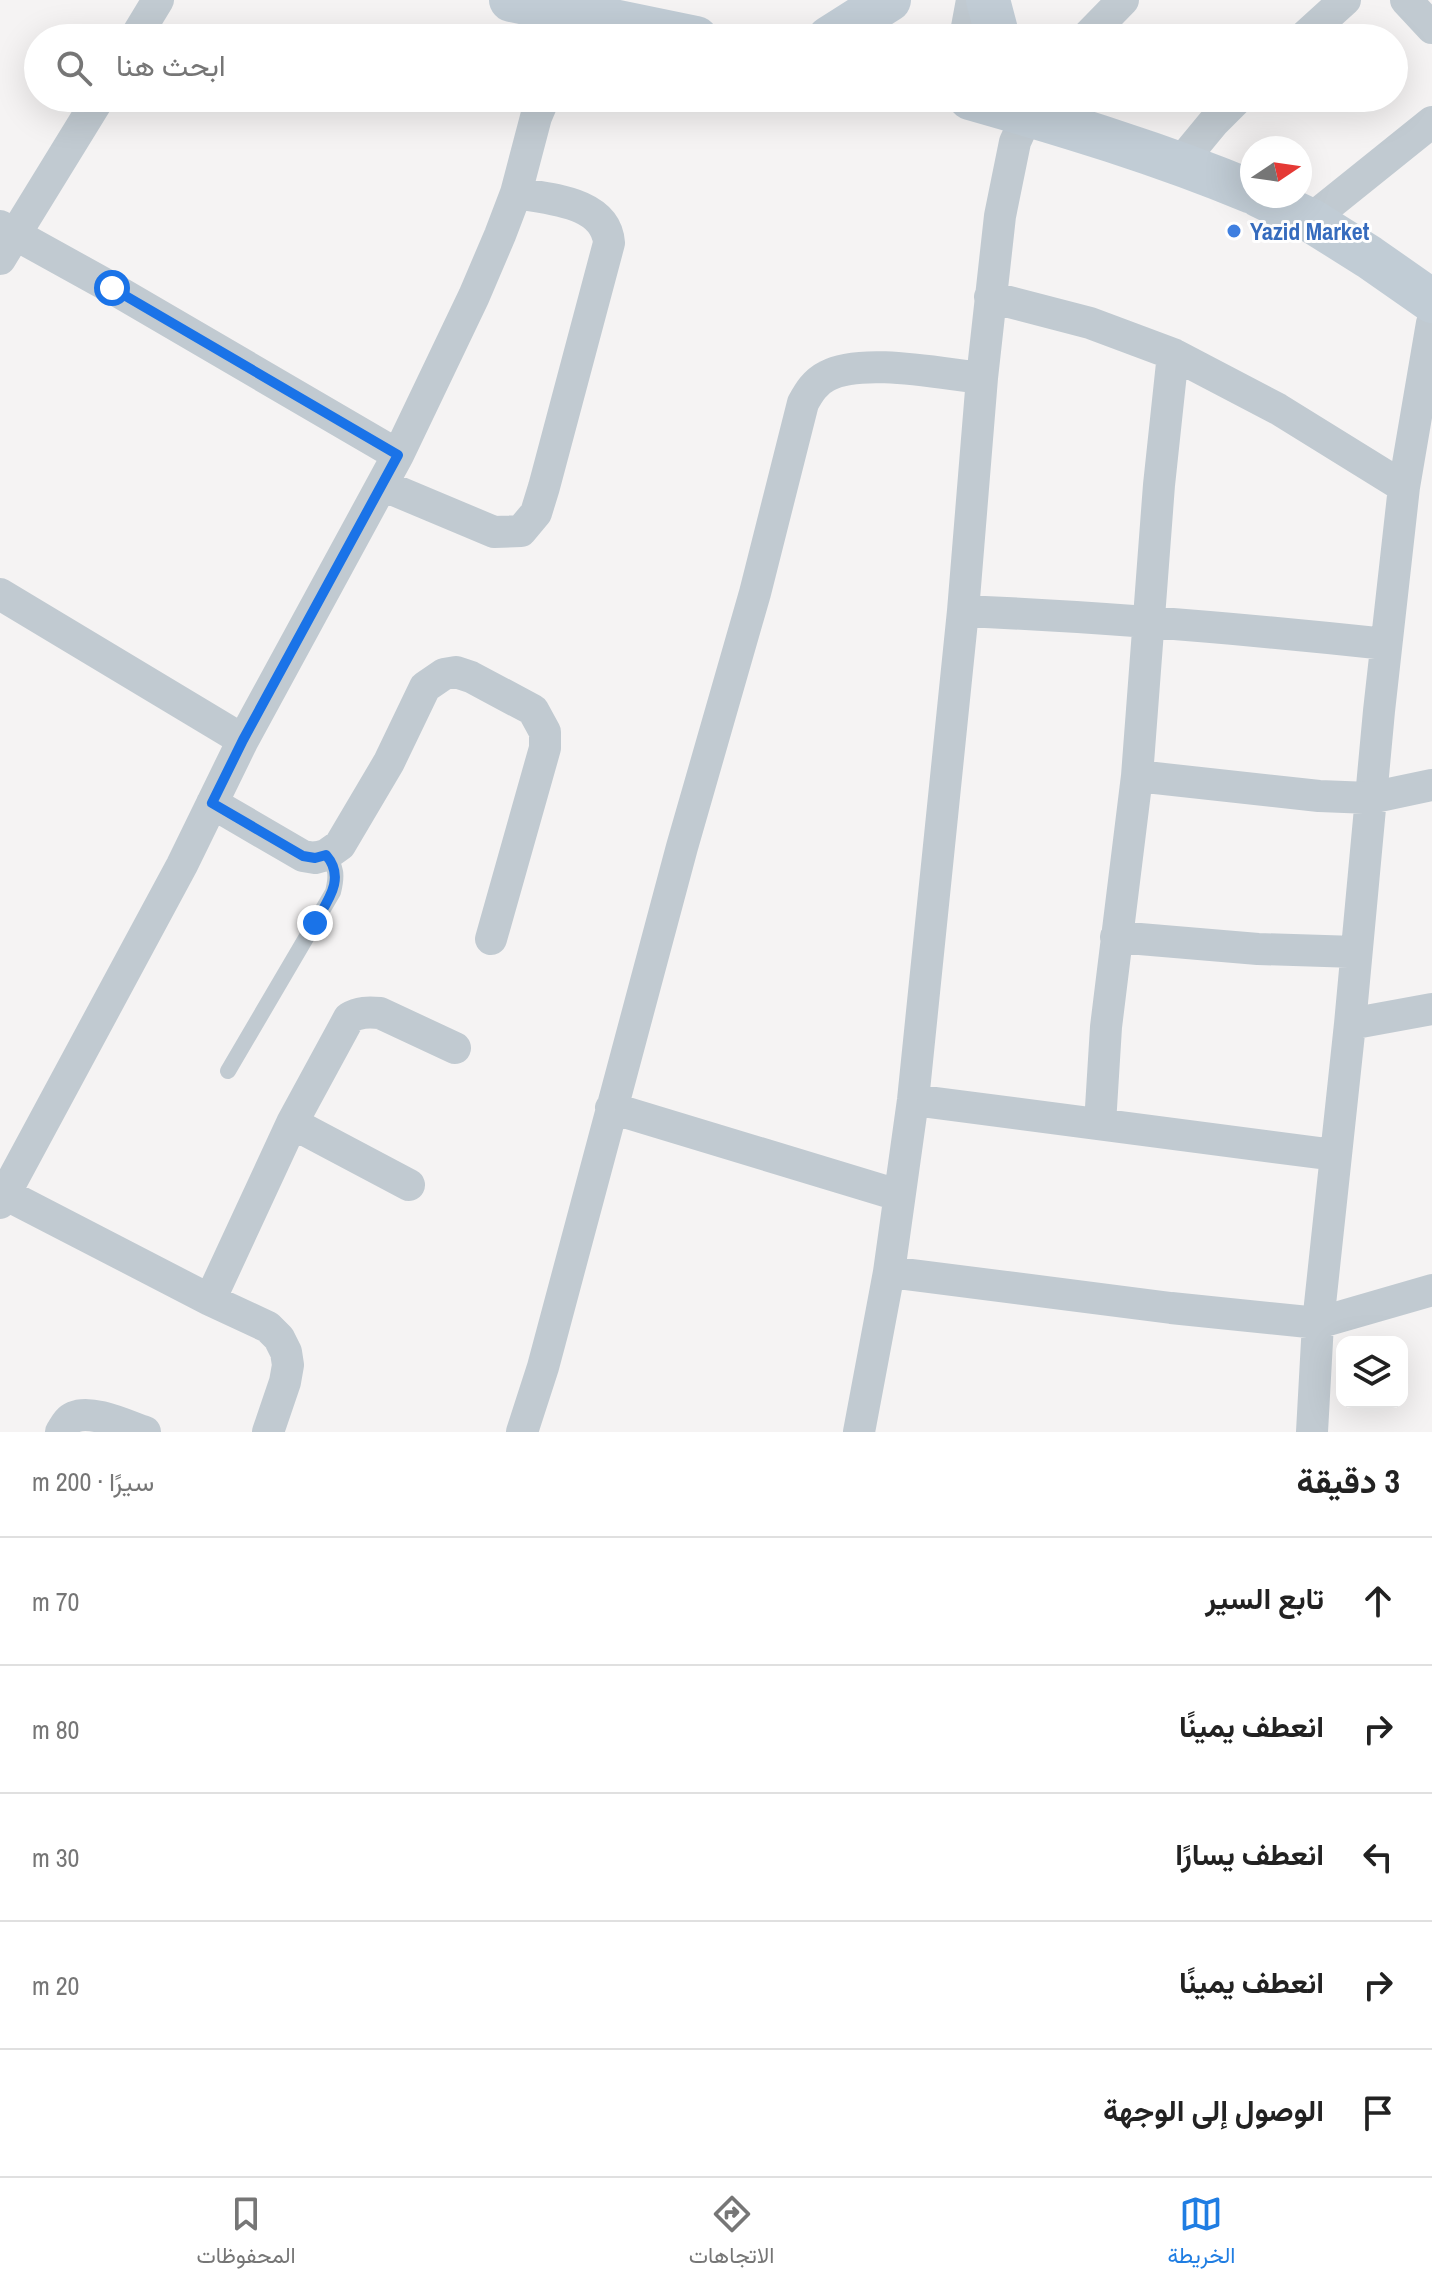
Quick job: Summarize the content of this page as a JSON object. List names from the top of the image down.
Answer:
{
  "places": ["Yazid Market"],
  "north": "right",
  "page": {
    "search": "ابحث هنا",
    "heading": ["3 دقيقة", "سيرًا · 200 m"],
    "list": [
      ["تابع السير", "70 m"],
      ["انعطف يمينًا", "80 m"],
      ["انعطف يسارًا", "30 m"],
      ["انعطف يمينًا", "20 m"],
      "الوصول إلى الوجهة"
    ],
    "nav": ["الخريطة", "الاتجاهات", "المحفوظات"]
  }
}
